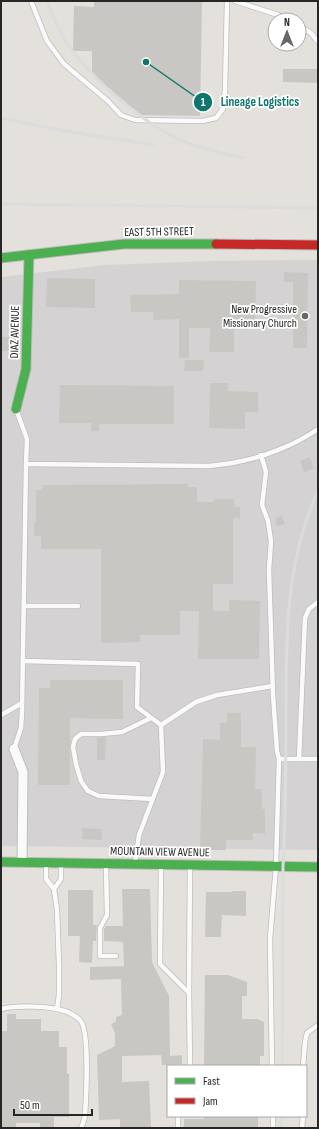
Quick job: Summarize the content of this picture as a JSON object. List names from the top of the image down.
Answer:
{
  "streets": {
    "street": ["EAST 5TH STREET", "DIAZ AVENUE", "MOUNTAIN VIEW AVENUE"]
  },
  "crossings": [
    ["EAST 5TH STREET", "DIAZ AVENUE"]
  ],
  "places": ["Lineage Logistics", "New Progressive Missionary Church"],
  "legend": ["Fast", "Jam"],
  "scale_bar": "50 m",
  "north": "top"
}
